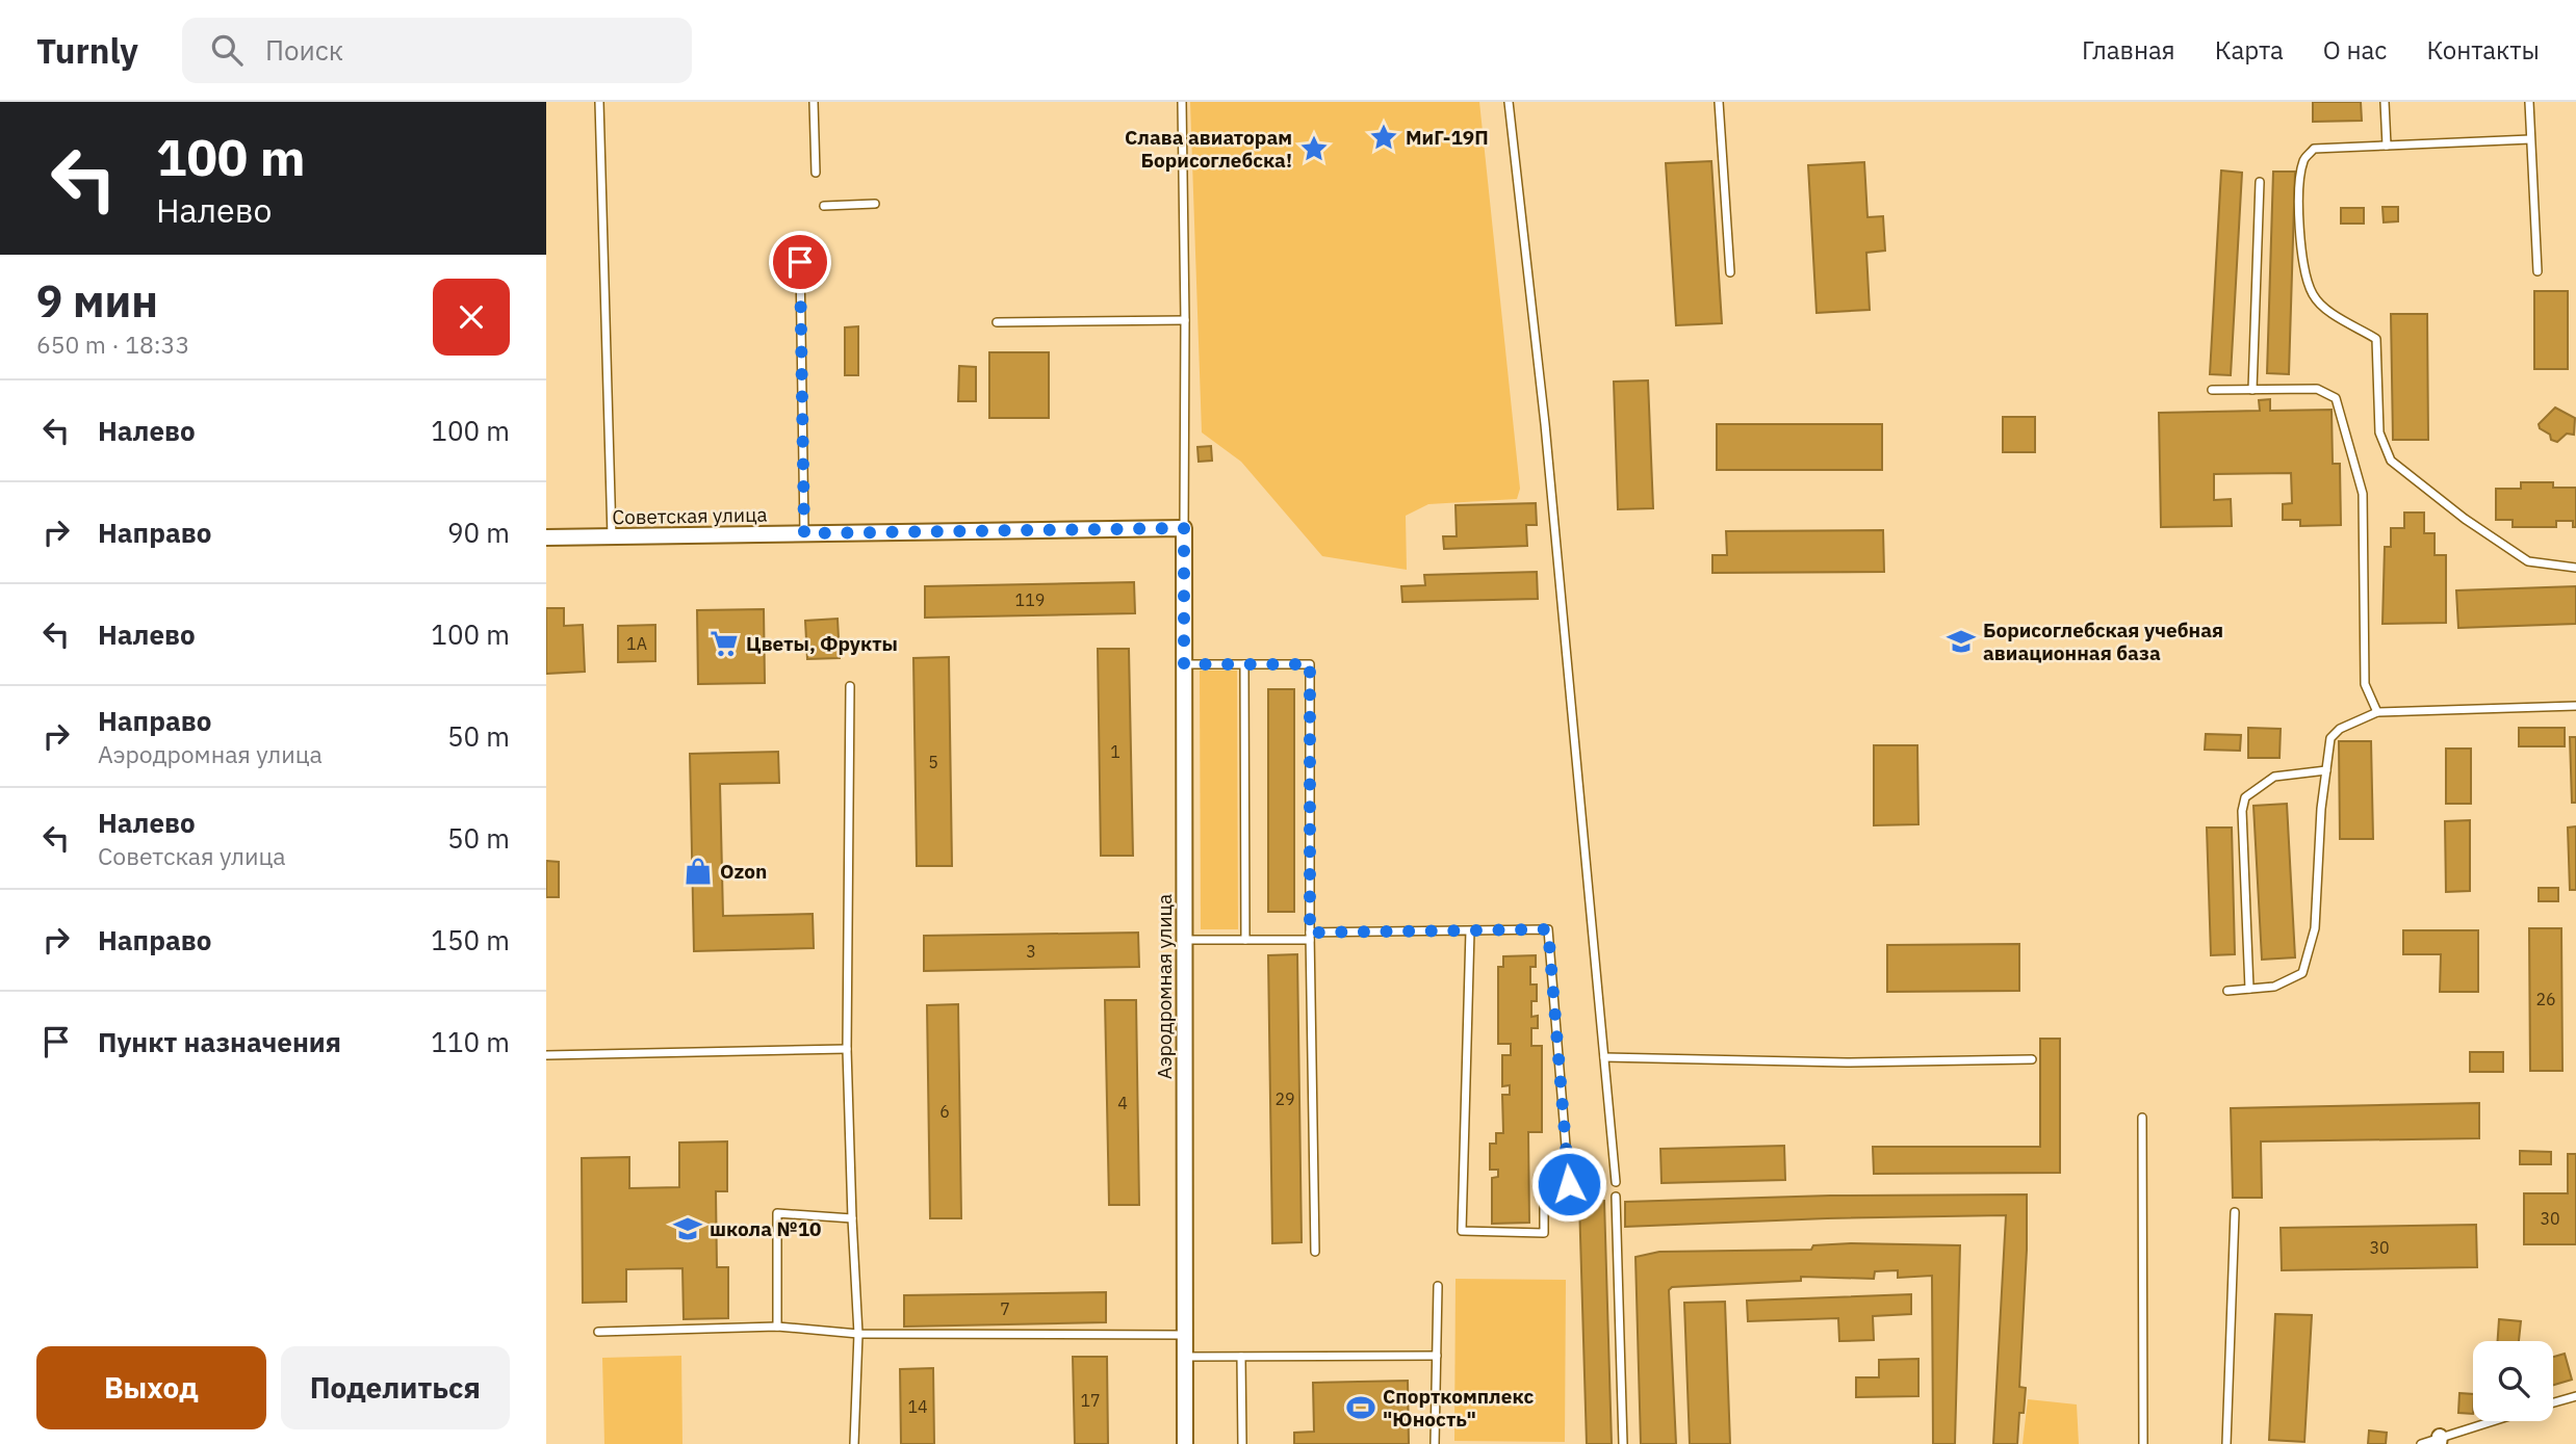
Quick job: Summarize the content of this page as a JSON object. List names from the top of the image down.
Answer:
{
  "streets": {
    "street": ["Советская улица", "Аэродромная улица"]
  },
  "crossings": [
    ["Советская улица", "Аэродромная улица"]
  ],
  "places": {
    "place": ["МиГ-19П", "Слава авиаторам Борисоглебска!"],
    "school or university": ["Борисоглебская учебная авиационная база", "школа №10"],
    "supermarket": ["Цветы, Фрукты"],
    "shop": ["Ozon"],
    "sports": ["Спорткомплекс \"Юность\""]
  },
  "house_numbers": [
    "119",
    "1А",
    "1",
    "5",
    "3",
    "26",
    "29",
    "4",
    "6",
    "30",
    "30",
    "7",
    "17",
    "14"
  ],
  "page": {
    "header": "Turnly",
    "search": "Поиск",
    "nav": [
      "Главная",
      "Карта",
      "О нас",
      "Контакты"
    ],
    "turn": ["100 m", "Налево"],
    "heading": ["9 мин", "650 m · 18:33"],
    "list": [
      {
        "name": "Налево",
        "value": "100 m"
      },
      {
        "name": "Направо",
        "value": "90 m"
      },
      {
        "name": "Налево",
        "value": "100 m"
      },
      {
        "name": "Направо",
        "note": "Аэродромная улица",
        "value": "50 m"
      },
      {
        "name": "Налево",
        "note": "Советская улица",
        "value": "50 m"
      },
      {
        "name": "Направо",
        "value": "150 m"
      },
      {
        "name": "Пункт назначения",
        "value": "110 m"
      }
    ],
    "buttons": ["Выход", "Поделиться"]
  }
}
